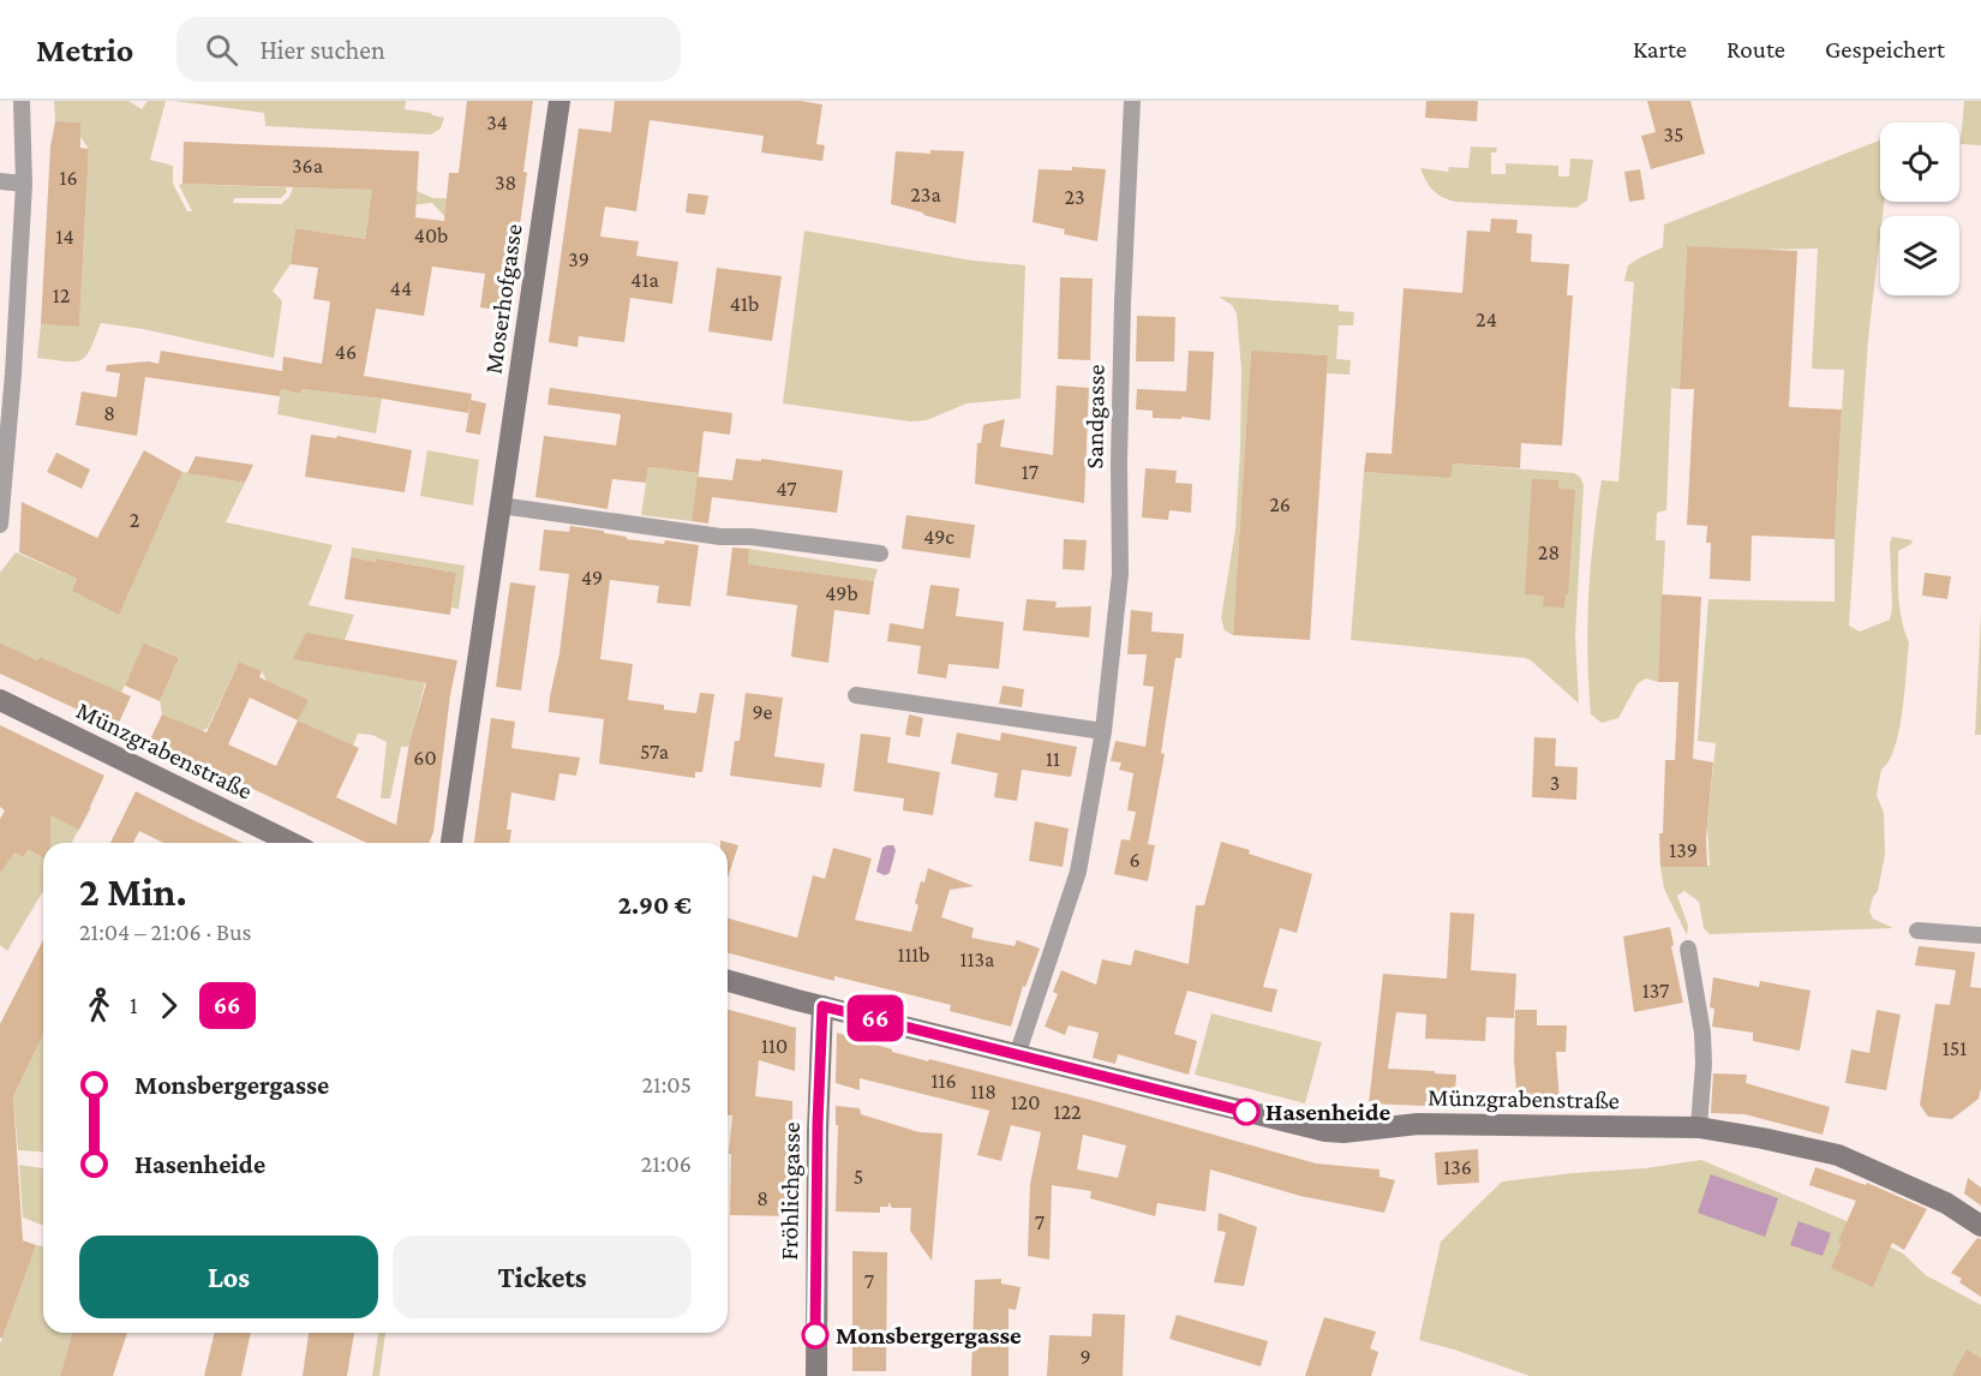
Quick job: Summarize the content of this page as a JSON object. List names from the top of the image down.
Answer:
{
  "streets": {
    "main road": ["Moserhofgasse", "Münzgrabenstraße", "Fröhlichgasse"],
    "street": ["Sandgasse"]
  },
  "crossings": [
    ["Sandgasse", "Münzgrabenstraße"],
    ["Münzgrabenstraße", "Fröhlichgasse"]
  ],
  "places": ["Hasenheide", "Monsbergergasse"],
  "lines": ["bus line 66"],
  "house_numbers": [
    "34",
    "35",
    "36a",
    "16",
    "38",
    "23a",
    "23",
    "40b",
    "14",
    "39",
    "41a",
    "44",
    "12",
    "41b",
    "24",
    "46",
    "8",
    "17",
    "47",
    "26",
    "2",
    "49c",
    "28",
    "49",
    "49b",
    "9e",
    "57a",
    "60",
    "11",
    "3",
    "139",
    "6",
    "111b",
    "113a",
    "137",
    "110",
    "151",
    "116",
    "118",
    "120",
    "122",
    "136",
    "5",
    "8",
    "7",
    "7",
    "9"
  ],
  "page": {
    "header": "Metrio",
    "search": "Hier suchen",
    "nav": ["Karte", "Route", "Gespeichert"],
    "on_map": "66",
    "heading": ["2 Min.", "21:04 – 21:06 · Bus", "2.90 €"],
    "legs": ["1", "66"],
    "list": [
      {
        "name": "Monsbergergasse",
        "value": "21:05"
      },
      {
        "name": "Hasenheide",
        "value": "21:06"
      }
    ],
    "buttons": ["Los", "Tickets"]
  }
}
